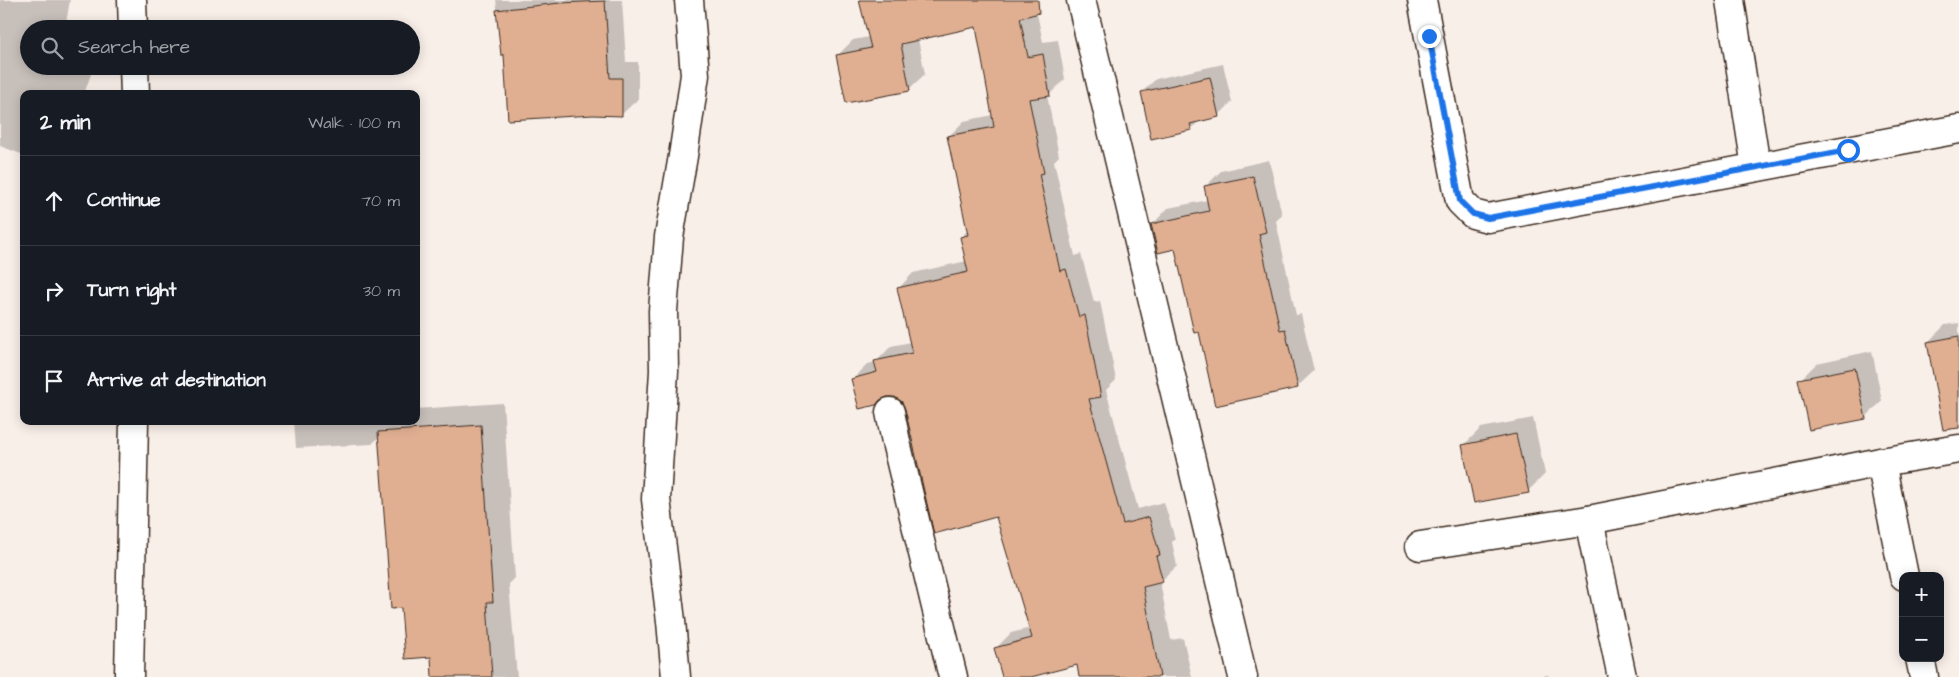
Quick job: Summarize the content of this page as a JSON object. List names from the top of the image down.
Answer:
{
  "page": {
    "search": "Search here",
    "heading": ["2 min", "Walk · 100 m"],
    "list": [
      ["Continue", "70 m"],
      ["Turn right", "30 m"],
      "Arrive at destination"
    ],
    "map_buttons": ["+", "−"]
  }
}
